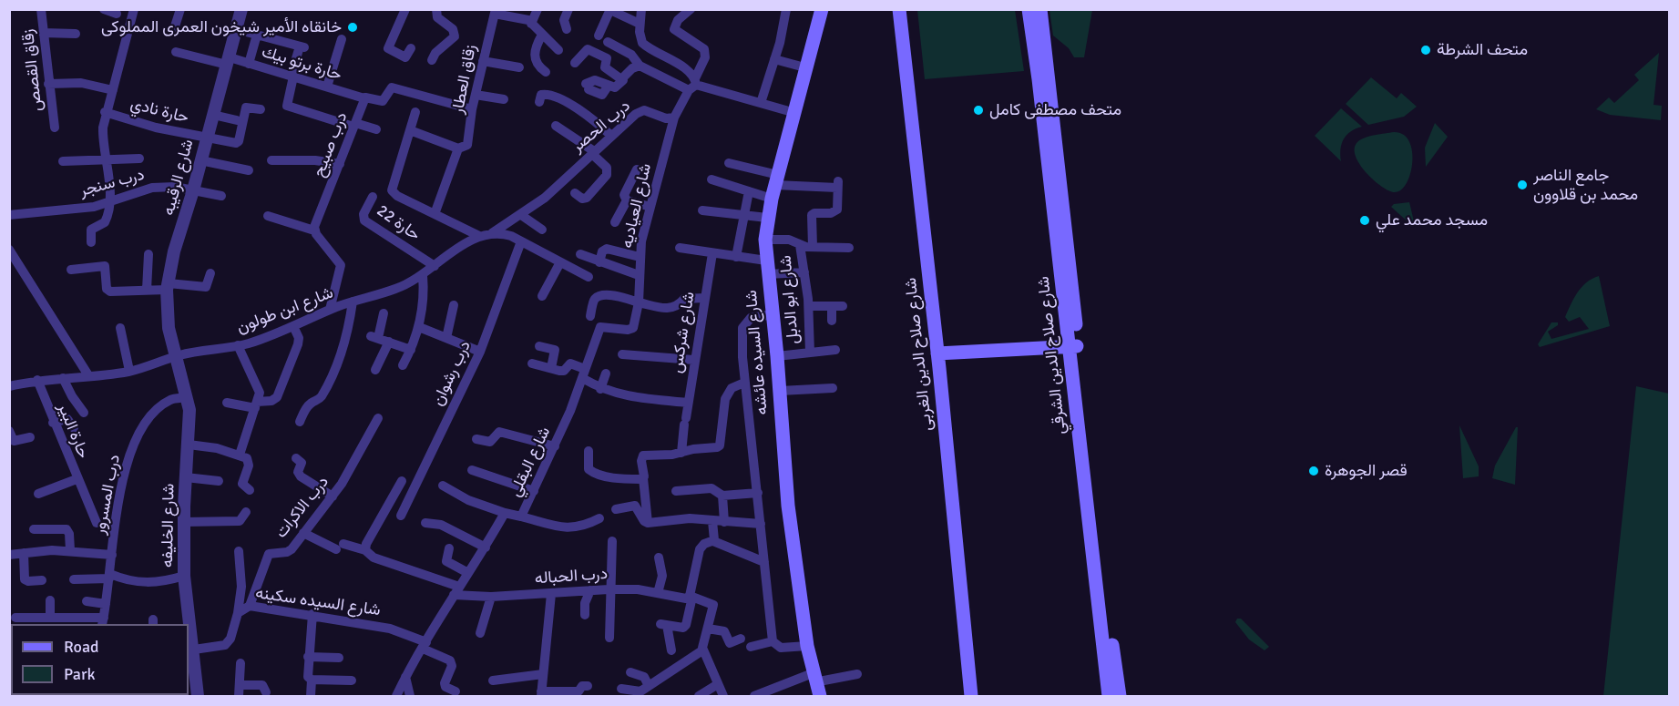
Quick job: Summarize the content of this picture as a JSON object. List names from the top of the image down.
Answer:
{
  "streets": {
    "main road": ["شارع السيده عائشه", "شارع صلاح الدين الغربى", "شارع صلاح الدين الشرقي"],
    "street": [
      "حارة برتو بيك",
      "زقاق القصص",
      "زقاق العطار",
      "حارة نادي",
      "درب الحصر",
      "درب صبيح",
      "شارع الرقيبه",
      "درب سنجر",
      "شارع العياديه",
      "حارة 22",
      "شارع ابو الدبل",
      "شارع ابن طولون",
      "شارع شركس",
      "درب رشوان",
      "حارة البير",
      "شارع البقلي",
      "درب المسرور",
      "درب الاكرات",
      "شارع الخليفه",
      "درب الحباله",
      "شارع السيده سكينه"
    ]
  },
  "crossings": [
    ["حارة برتو بيك", "درب صبيح"],
    ["حارة برتو بيك", "شارع الرقيبه"],
    ["زقاق العطار", "درب صبيح"],
    ["حارة نادي", "شارع الرقيبه"],
    ["درب الحصر", "شارع العياديه"],
    ["درب الحصر", "شارع ابن طولون"],
    ["شارع الرقيبه", "درب سنجر"],
    ["شارع الرقيبه", "شارع ابن طولون"],
    ["شارع الرقيبه", "شارع الخليفه"],
    ["شارع العياديه", "شارع البقلي"],
    ["حارة 22", "شارع ابن طولون"],
    ["شارع ابن طولون", "حارة البير"],
    ["شارع ابن طولون", "شارع الخليفه"],
    ["شارع البقلي", "درب الحباله"],
    ["شارع البقلي", "شارع السيده سكينه"],
    ["درب المسرور", "شارع الخليفه"],
    ["درب الاكرات", "درب الحباله"],
    ["درب الاكرات", "شارع السيده سكينه"],
    ["شارع الخليفه", "شارع السيده سكينه"]
  ],
  "places": [
    "خانقاه الأمير شيخون العمرى المملوكى",
    "متحف الشرطة",
    "متحف مصطفى كامل",
    "جامع الناصر محمد بن قلاوون",
    "مسجد محمد علي",
    "قصر الجوهرة"
  ],
  "legend": ["Road", "Park"]
}
